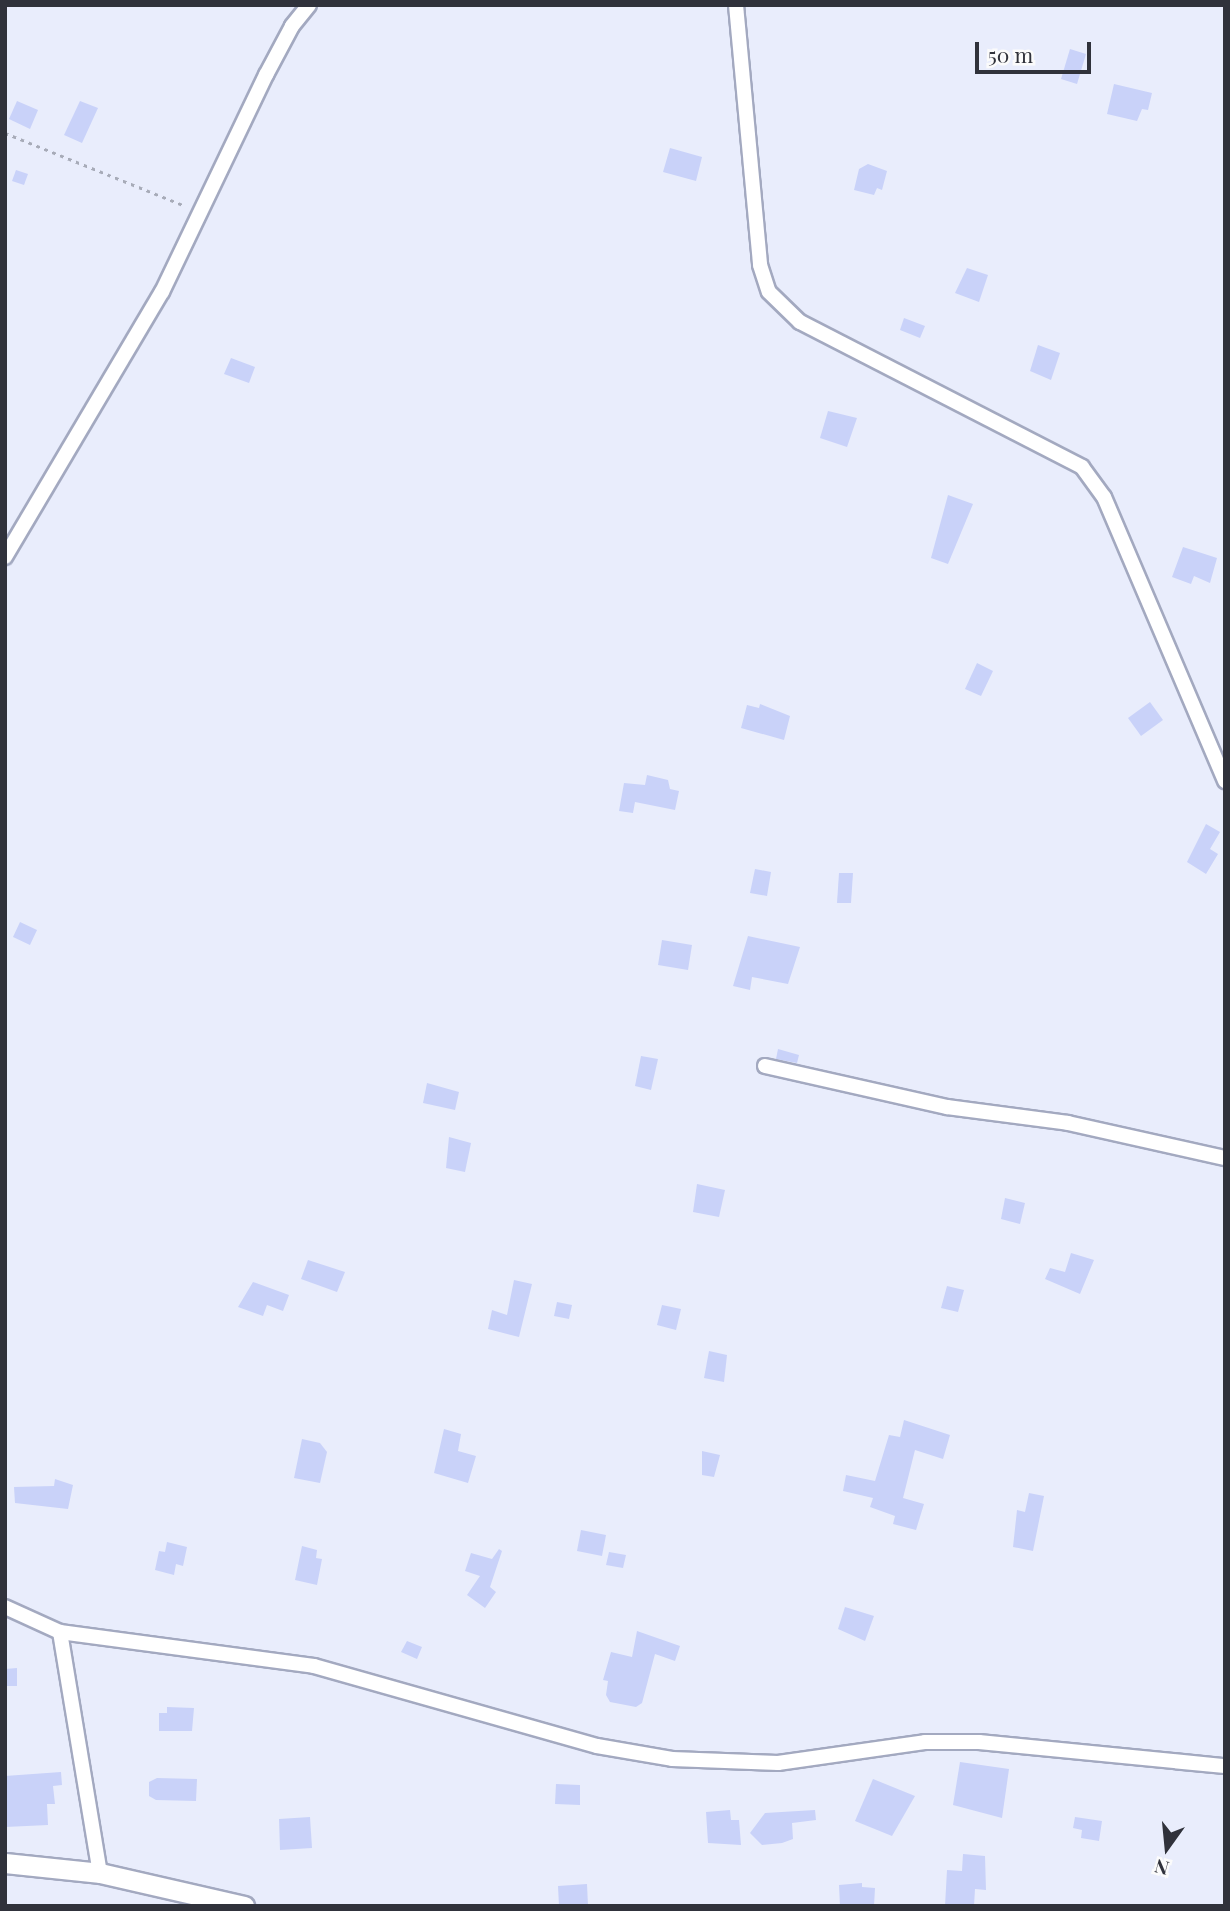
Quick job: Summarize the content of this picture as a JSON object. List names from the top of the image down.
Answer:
{
  "scale_bar": "50 m",
  "north": "bottom"
}
